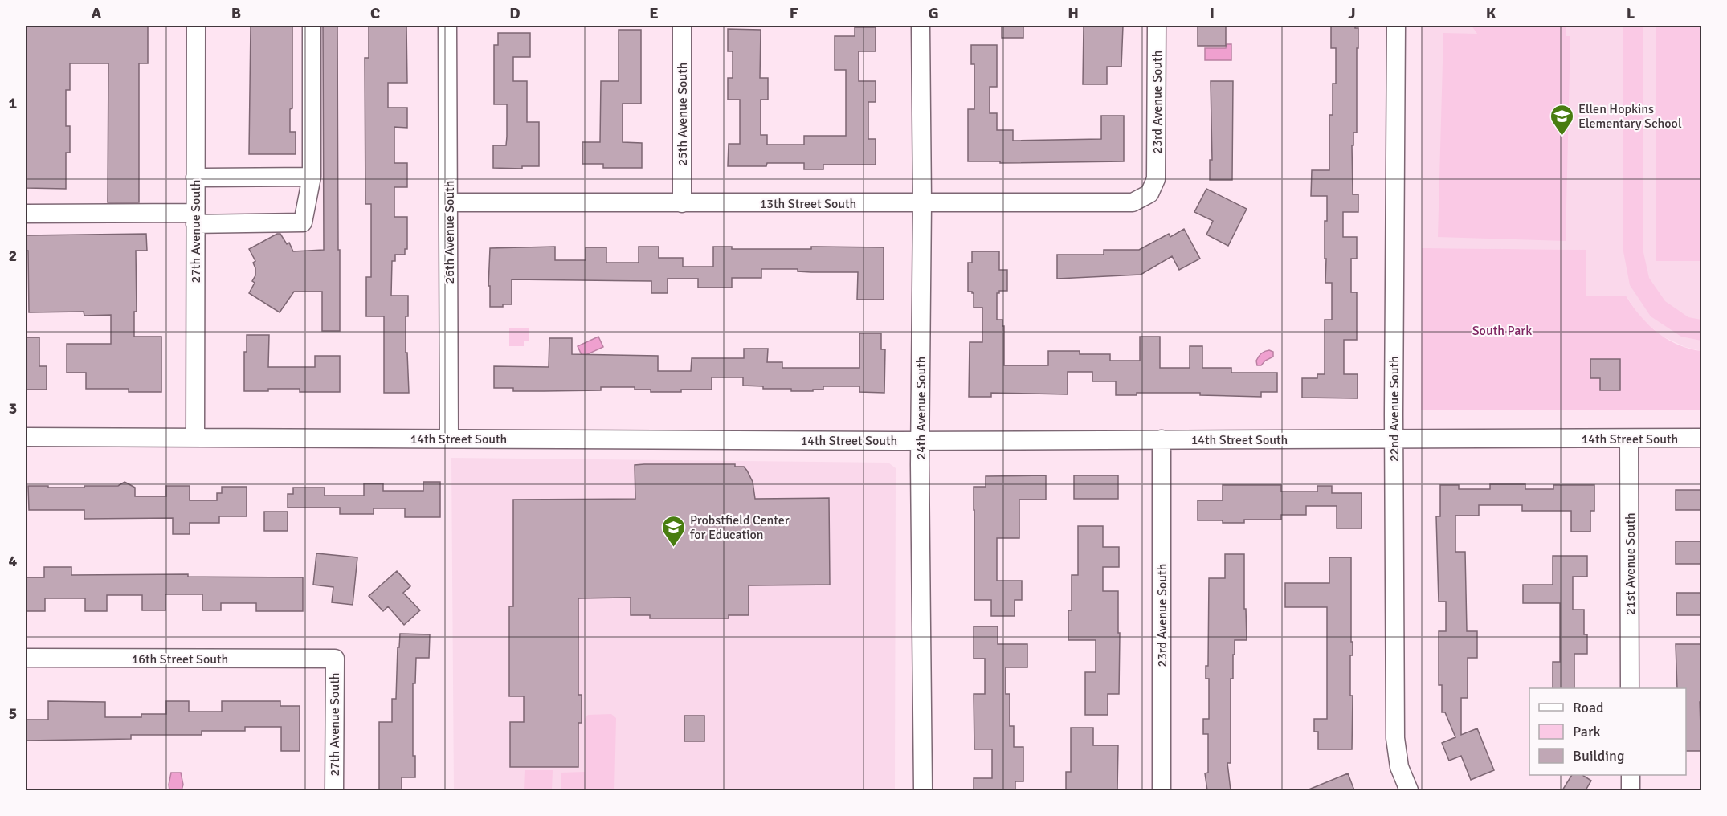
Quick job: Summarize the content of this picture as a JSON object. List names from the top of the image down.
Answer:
{
  "streets": {
    "street": [
      "23rd Avenue South",
      "25th Avenue South",
      "13th Street South",
      "27th Avenue South",
      "26th Avenue South",
      "24th Avenue South",
      "22nd Avenue South",
      "14th Street South",
      "21st Avenue South",
      "16th Street South"
    ]
  },
  "crossings": [
    ["23rd Avenue South", "13th Street South"],
    ["23rd Avenue South", "14th Street South"],
    ["25th Avenue South", "13th Street South"],
    ["13th Street South", "26th Avenue South"],
    ["13th Street South", "24th Avenue South"],
    ["27th Avenue South", "14th Street South"],
    ["27th Avenue South", "16th Street South"],
    ["26th Avenue South", "14th Street South"],
    ["24th Avenue South", "14th Street South"],
    ["22nd Avenue South", "14th Street South"],
    ["14th Street South", "21st Avenue South"]
  ],
  "parks": ["South Park"],
  "places": {
    "school or university": ["Ellen Hopkins Elementary School", "Probstfield Center for Education"]
  },
  "legend": ["Road", "Park", "Building"],
  "grid": {
    "columns": [
      "A",
      "B",
      "C",
      "D",
      "E",
      "F",
      "G",
      "H",
      "I",
      "J",
      "K",
      "L"
    ],
    "rows": [
      "1",
      "2",
      "3",
      "4",
      "5"
    ]
  }
}
